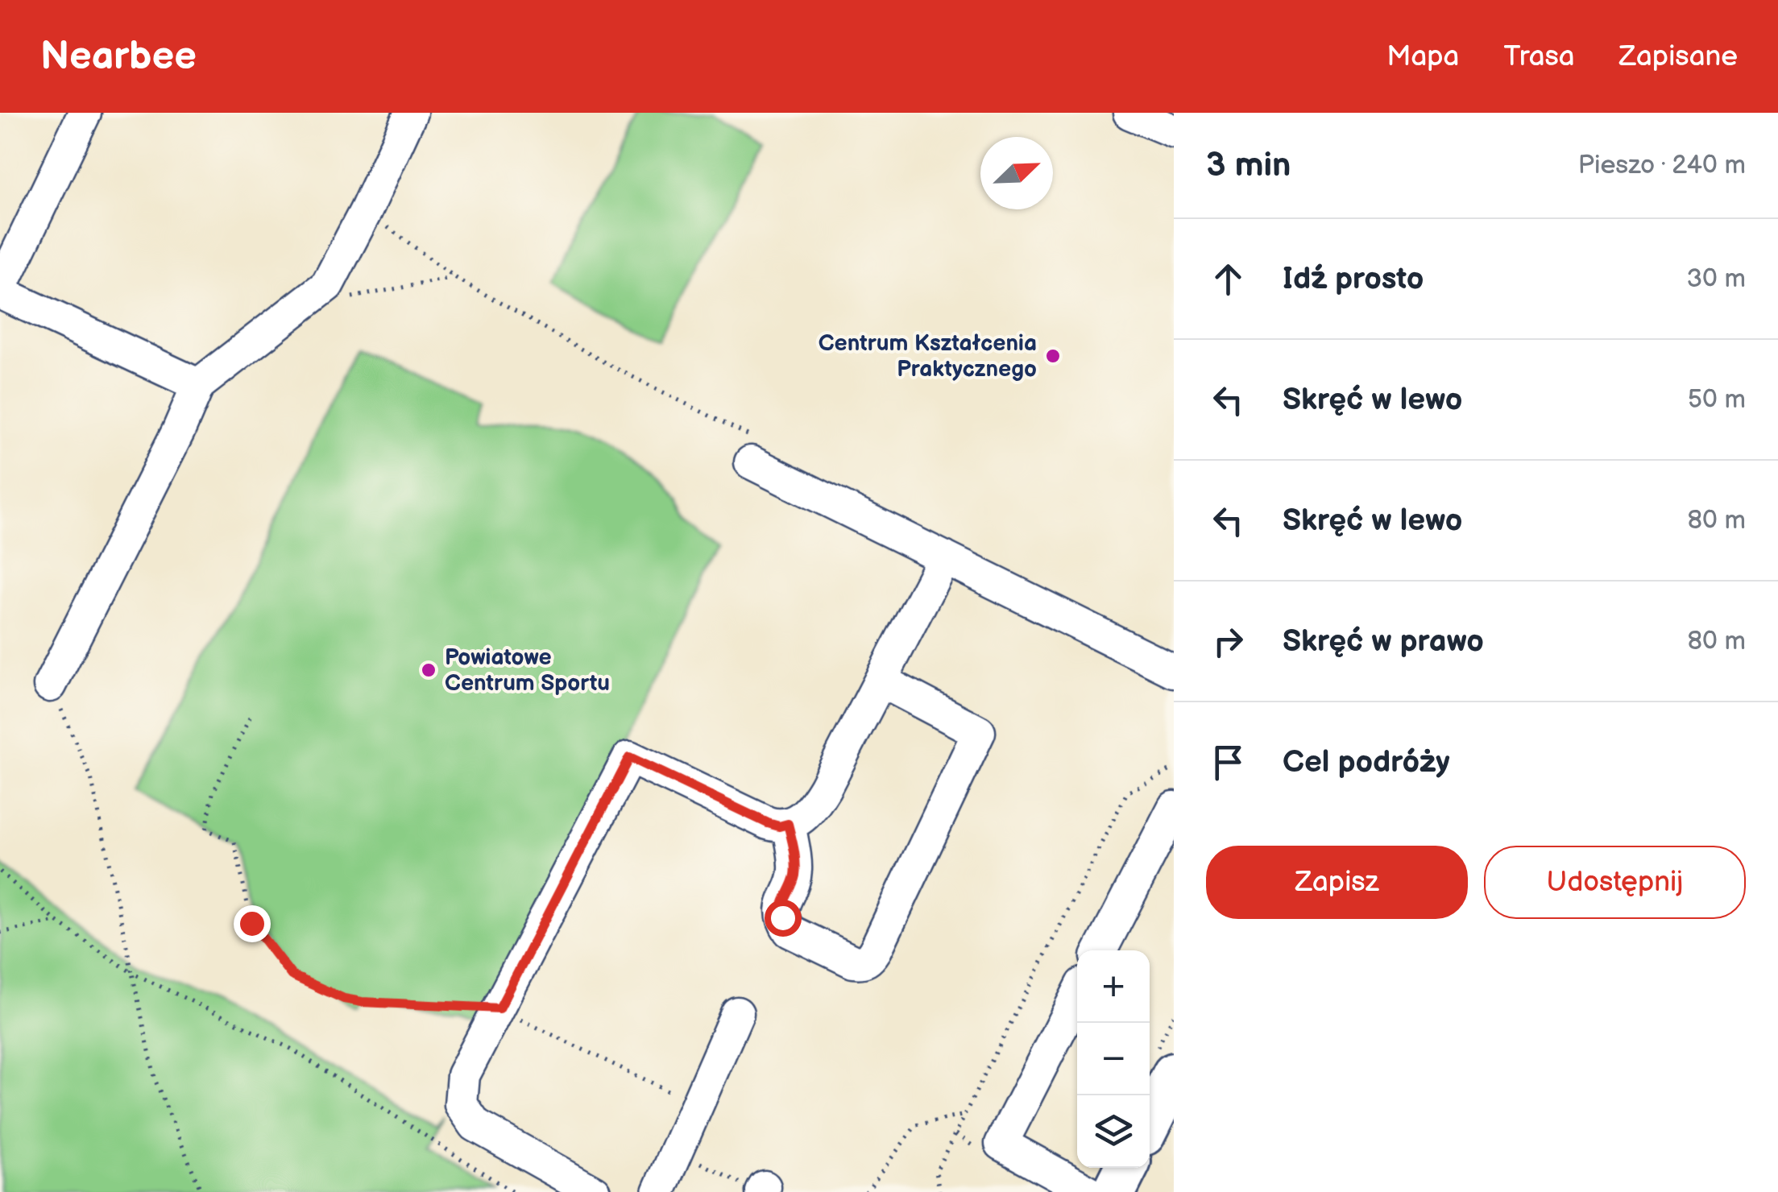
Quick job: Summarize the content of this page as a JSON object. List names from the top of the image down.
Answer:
{
  "places": ["Centrum Kształcenia Praktycznego", "Powiatowe Centrum Sportu"],
  "north": "top right",
  "page": {
    "header": "Nearbee",
    "nav": ["Mapa", "Trasa", "Zapisane"],
    "heading": ["3 min", "Pieszo · 240 m"],
    "list": [
      ["Idź prosto", "30 m"],
      ["Skręć w lewo", "50 m"],
      ["Skręć w lewo", "80 m"],
      ["Skręć w prawo", "80 m"],
      "Cel podróży"
    ],
    "buttons": ["Zapisz", "Udostępnij"],
    "map_buttons": ["+", "−"]
  }
}
